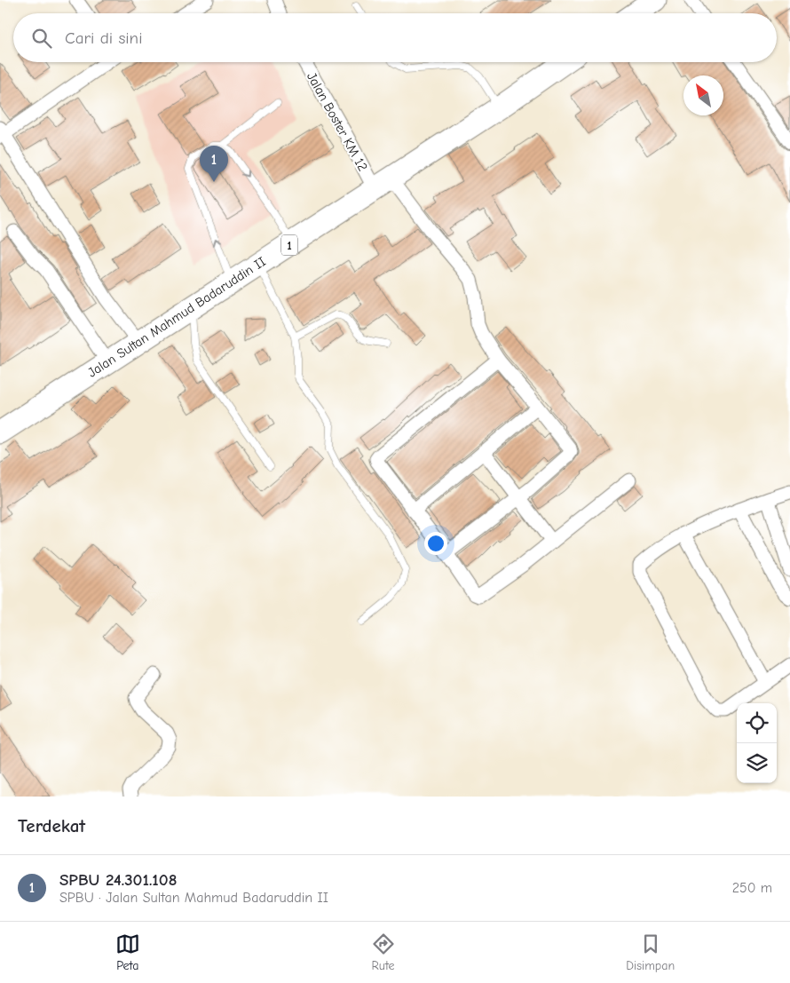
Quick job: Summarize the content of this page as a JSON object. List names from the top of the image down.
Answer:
{
  "streets": {
    "highway": ["1", "Jalan Sultan Mahmud Badaruddin II"],
    "street": ["Jalan Boster KM 12"]
  },
  "crossings": [
    ["Jalan Boster KM 12", "Jalan Sultan Mahmud Badaruddin II"]
  ],
  "north": "top left",
  "page": {
    "search": "Cari di sini",
    "pins": "1",
    "heading": "Terdekat",
    "list": [
      {
        "mark": "1",
        "name": "SPBU 24.301.108",
        "note": "SPBU · Jalan Sultan Mahmud Badaruddin II",
        "value": "250 m"
      }
    ],
    "nav": ["Peta", "Rute", "Disimpan"]
  }
}
